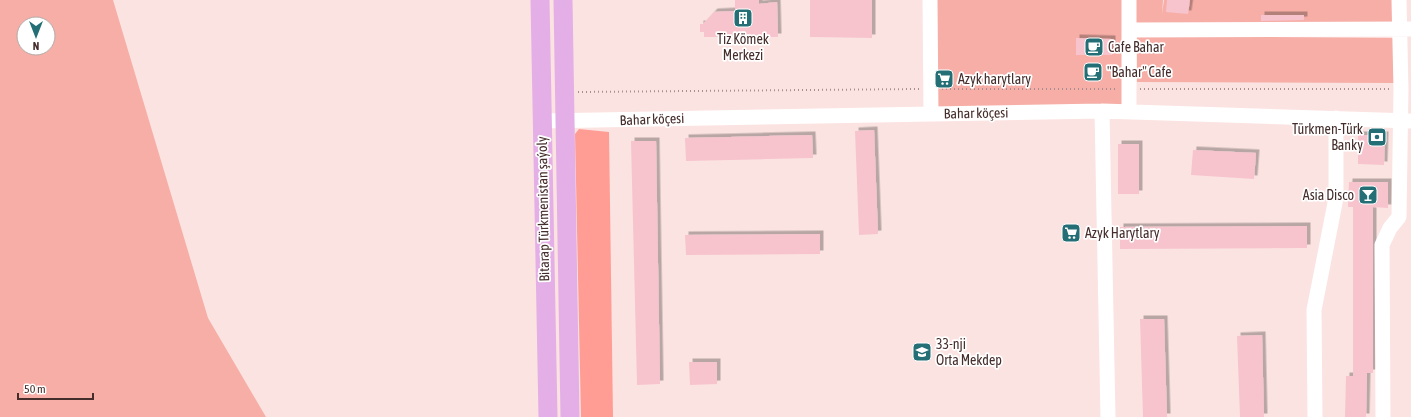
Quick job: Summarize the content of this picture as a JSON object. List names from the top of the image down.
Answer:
{
  "streets": {
    "main road": ["Bitarap Türkmenistan şaýoly"],
    "street": ["Bahar köçesi"]
  },
  "crossings": [
    ["Bahar köçesi", "Bitarap Türkmenistan şaýoly"]
  ],
  "places": {
    "building": ["Tiz Kömek Merkezi"],
    "cafe": ["Cafe Bahar", "\"Bahar\" Cafe"],
    "supermarket": ["Azyk harytlary", "Azyk Harytlary"],
    "bank": ["Türkmen-Türk Banky"],
    "bar": ["Asia Disco"],
    "school or university": ["33-nji Orta Mekdep"]
  },
  "scale_bar": "50 m",
  "north": "bottom"
}
